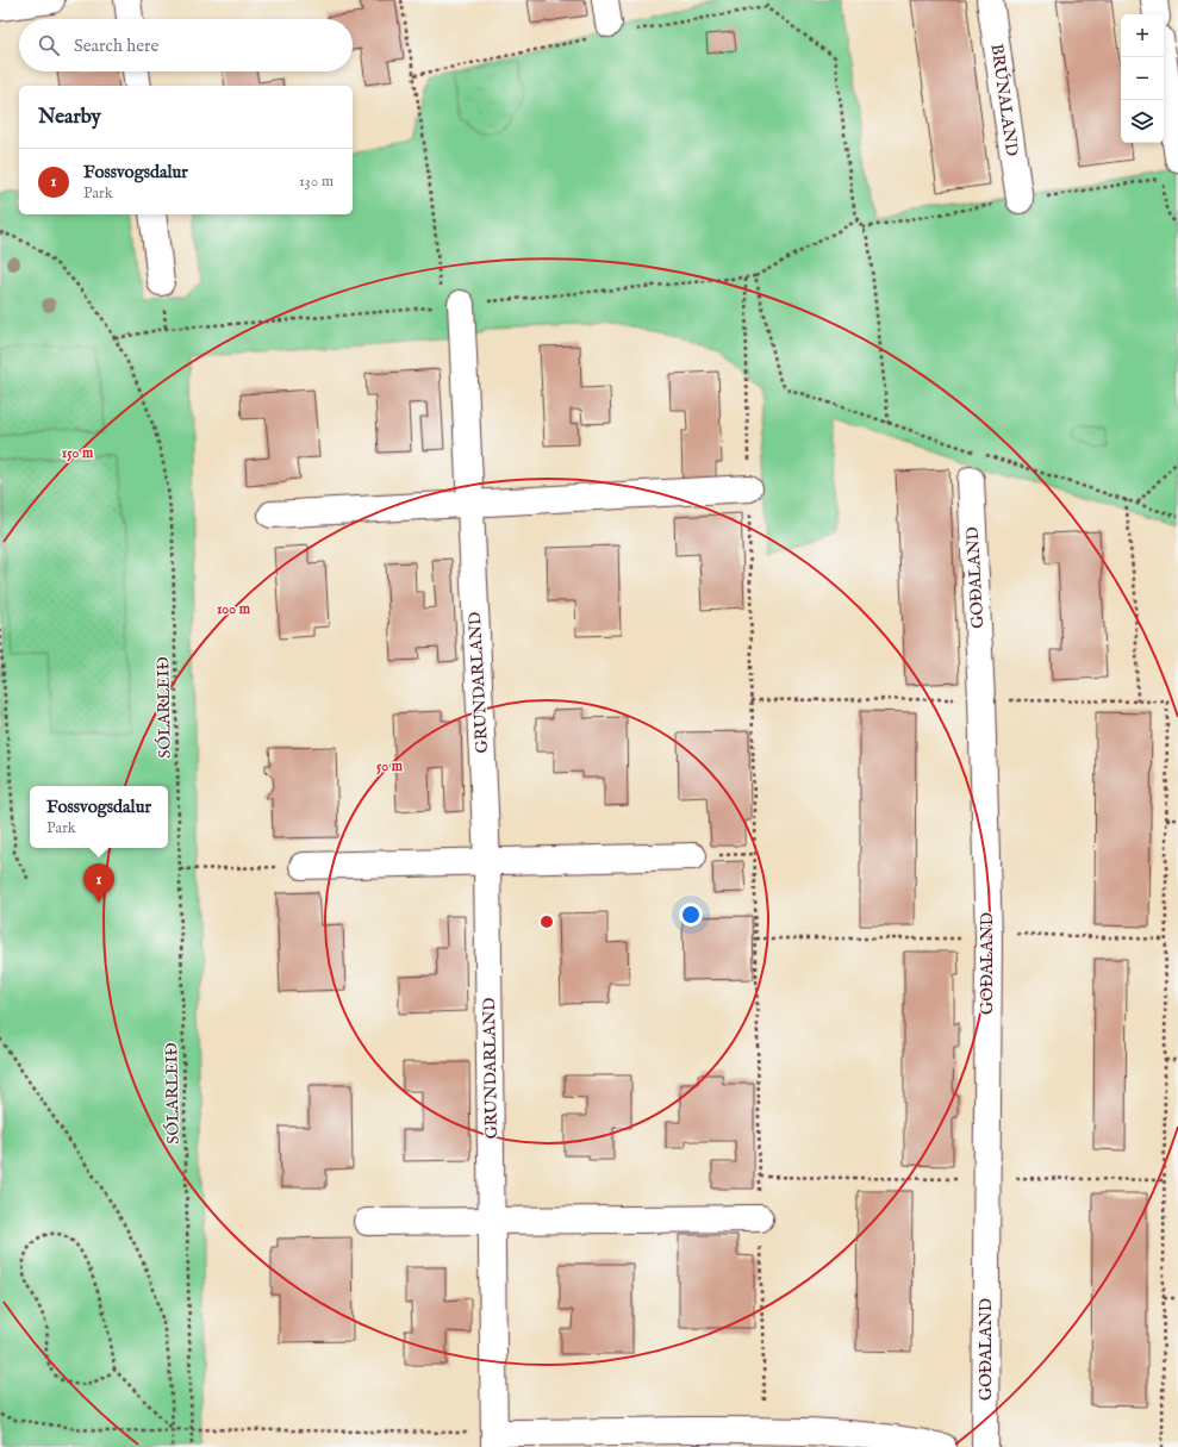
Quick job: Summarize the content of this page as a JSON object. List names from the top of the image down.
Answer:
{
  "streets": {
    "street": ["BRÚNALAND", "GOÐALAND", "GRUNDARLAND"],
    "path": ["SÓLARLEIÐ"]
  },
  "page": {
    "map_buttons": ["+", "−"],
    "search": "Search here",
    "heading": "Nearby",
    "list": [
      {
        "mark": "1",
        "name": "Fossvogsdalur",
        "note": "Park",
        "value": "130 m"
      }
    ],
    "popup": ["Fossvogsdalur", "Park"],
    "pins": "1"
  },
  "rings": ["150 m", "100 m", "50 m"]
}
